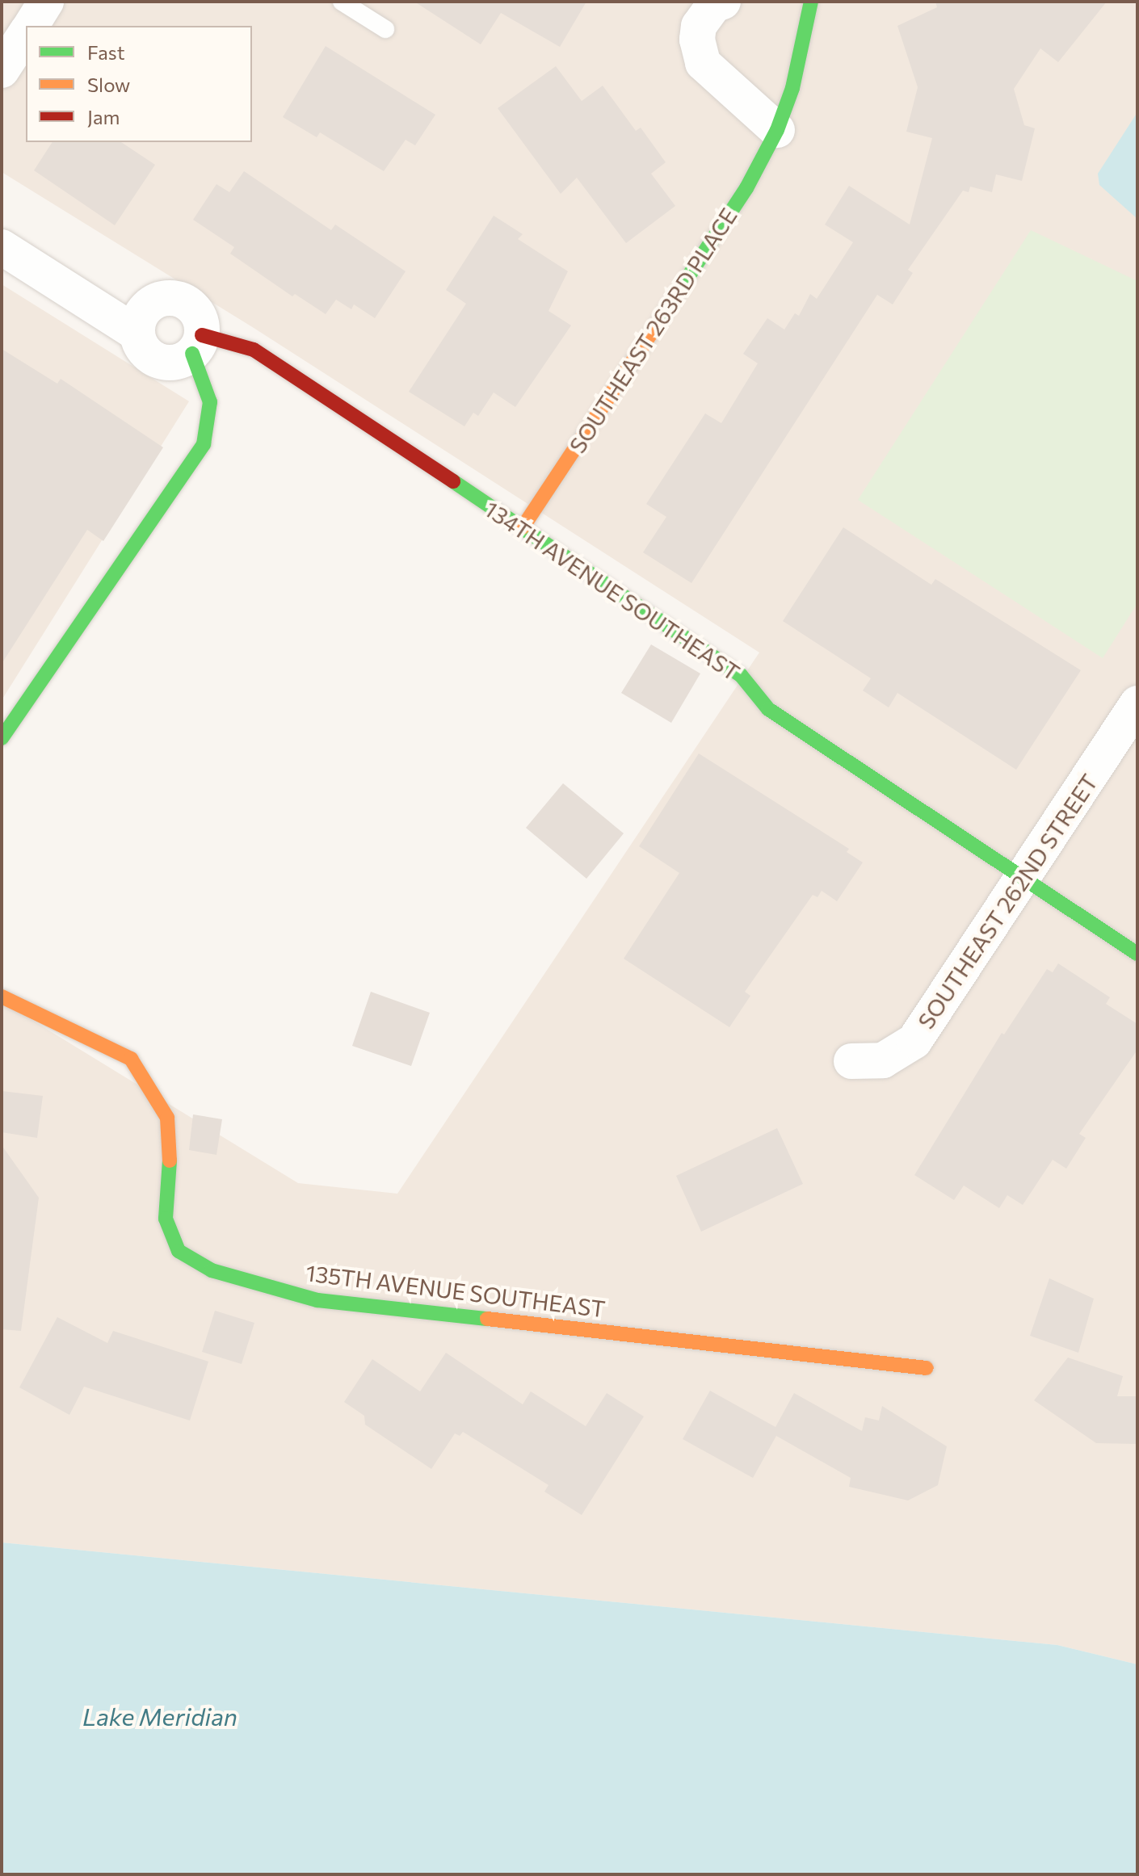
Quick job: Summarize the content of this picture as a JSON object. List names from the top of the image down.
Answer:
{
  "streets": {
    "street": [
      "SOUTHEAST 263RD PLACE",
      "134TH AVENUE SOUTHEAST",
      "SOUTHEAST 262ND STREET",
      "135TH AVENUE SOUTHEAST"
    ]
  },
  "crossings": [
    ["SOUTHEAST 263RD PLACE", "134TH AVENUE SOUTHEAST"],
    ["134TH AVENUE SOUTHEAST", "SOUTHEAST 262ND STREET"]
  ],
  "water": ["Lake Meridian"],
  "legend": ["Fast", "Slow", "Jam"]
}
